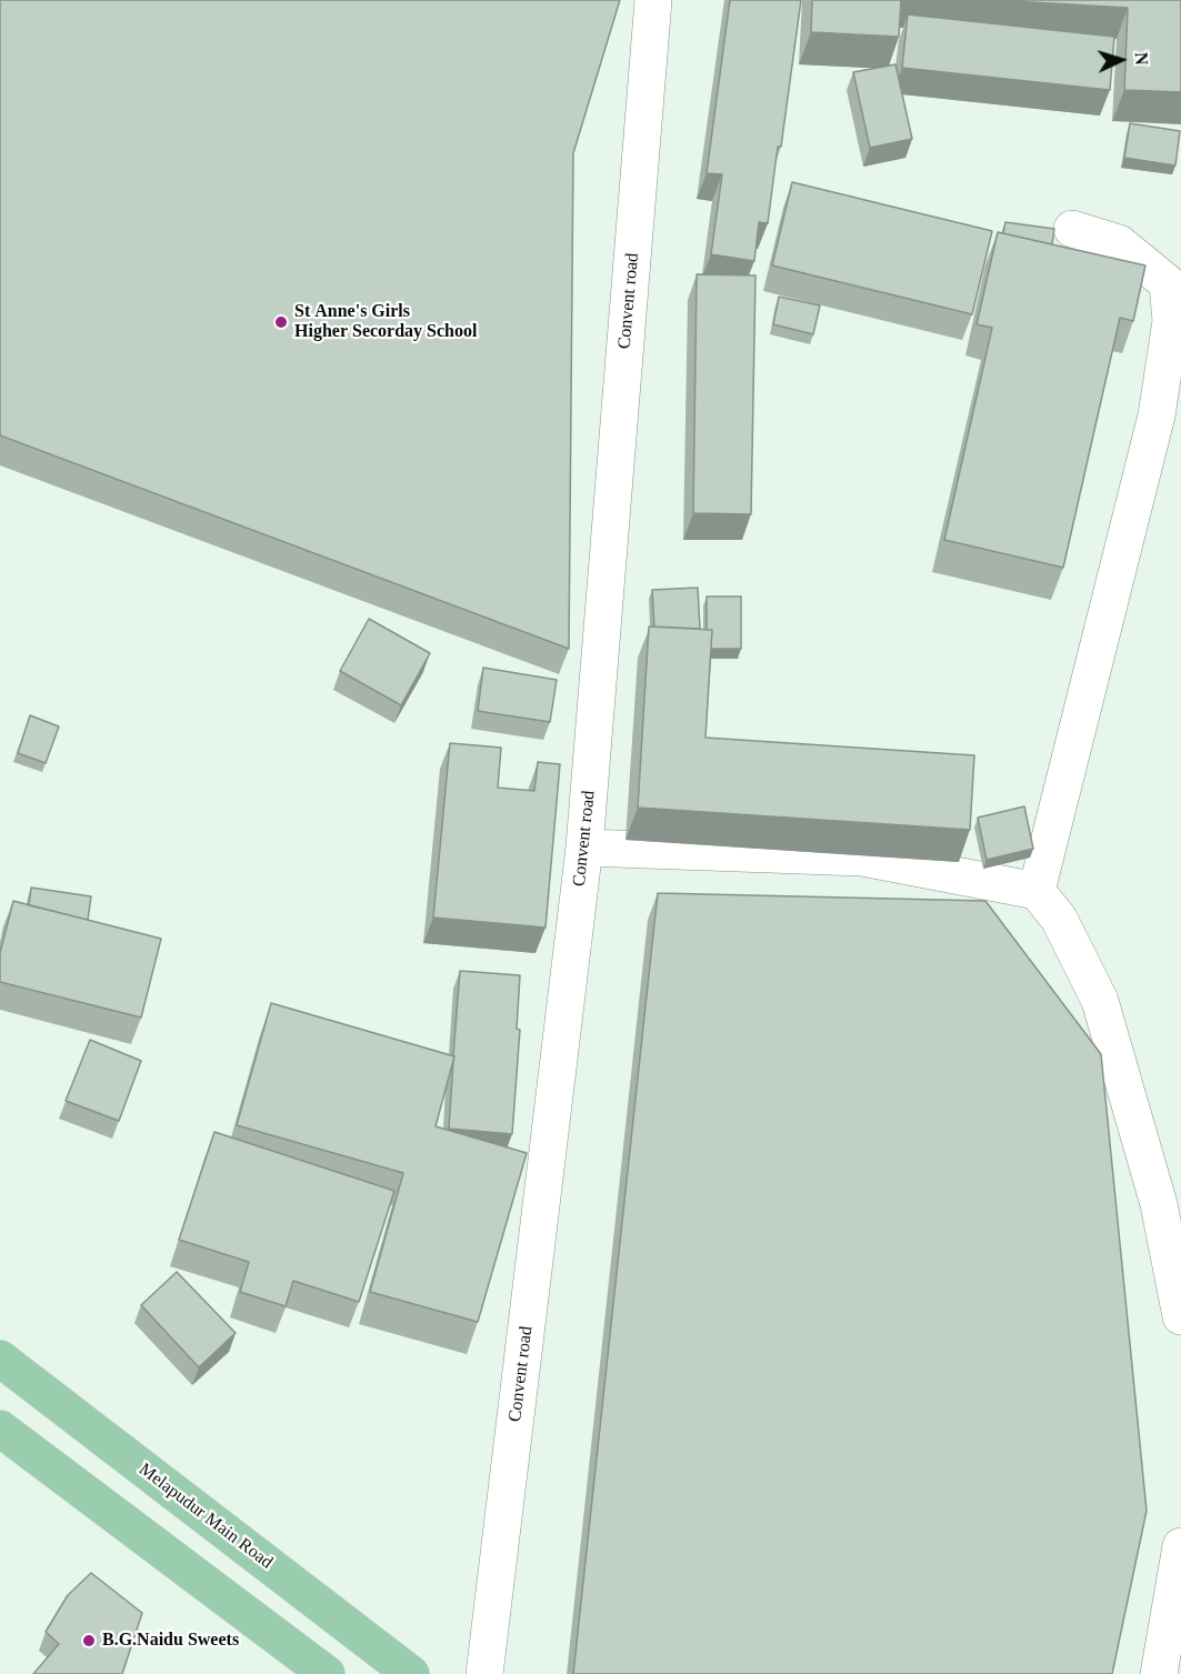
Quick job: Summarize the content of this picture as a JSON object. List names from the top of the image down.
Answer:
{
  "streets": {
    "main road": ["Melapudur Main Road"],
    "street": ["Convent road"]
  },
  "places": ["St Anne's Girls Higher Secorday School", "B.G.Naidu Sweets"],
  "north": "right"
}
